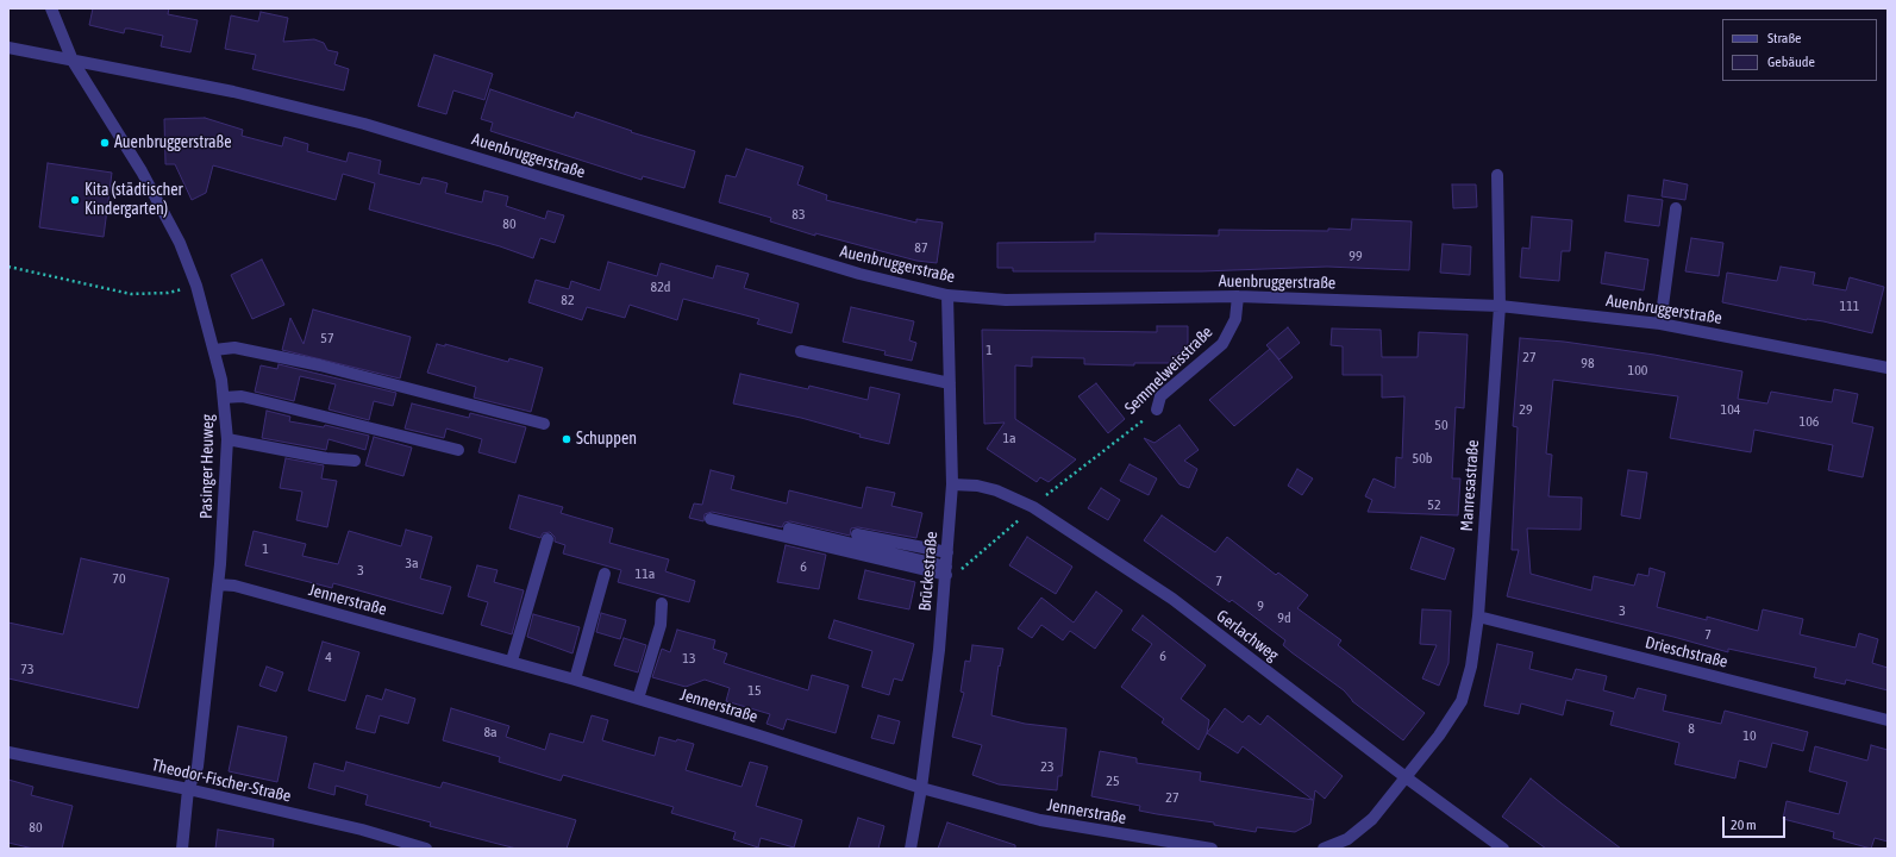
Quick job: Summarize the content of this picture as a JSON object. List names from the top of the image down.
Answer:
{
  "streets": {
    "street": [
      "Auenbruggerstraße",
      "Semmelweisstraße",
      "Pasinger Heuweg",
      "Manresastraße",
      "Brückestraße",
      "Jennerstraße",
      "Gerlachweg",
      "Drieschstraße",
      "Theodor-Fischer-Straße"
    ]
  },
  "crossings": [
    ["Auenbruggerstraße", "Semmelweisstraße"],
    ["Auenbruggerstraße", "Pasinger Heuweg"],
    ["Auenbruggerstraße", "Manresastraße"],
    ["Auenbruggerstraße", "Brückestraße"],
    ["Semmelweisstraße", "Brückestraße"],
    ["Semmelweisstraße", "Gerlachweg"],
    ["Pasinger Heuweg", "Jennerstraße"],
    ["Pasinger Heuweg", "Theodor-Fischer-Straße"],
    ["Manresastraße", "Gerlachweg"],
    ["Manresastraße", "Drieschstraße"],
    ["Brückestraße", "Jennerstraße"],
    ["Brückestraße", "Gerlachweg"]
  ],
  "places": ["Auenbruggerstraße", "Kita (städtischer Kindergarten)", "Schuppen"],
  "house_numbers": [
    "83",
    "80",
    "87",
    "99",
    "82d",
    "82",
    "111",
    "57",
    "1",
    "27",
    "98",
    "100",
    "29",
    "104",
    "106",
    "50",
    "1a",
    "50b",
    "52",
    "1",
    "3a",
    "6",
    "3",
    "11a",
    "70",
    "7",
    "9",
    "3",
    "9d",
    "7",
    "6",
    "4",
    "13",
    "73",
    "15",
    "8",
    "8a",
    "10",
    "23",
    "25",
    "27",
    "80"
  ],
  "legend": ["Straße", "Gebäude"],
  "scale_bar": "20 m"
}
